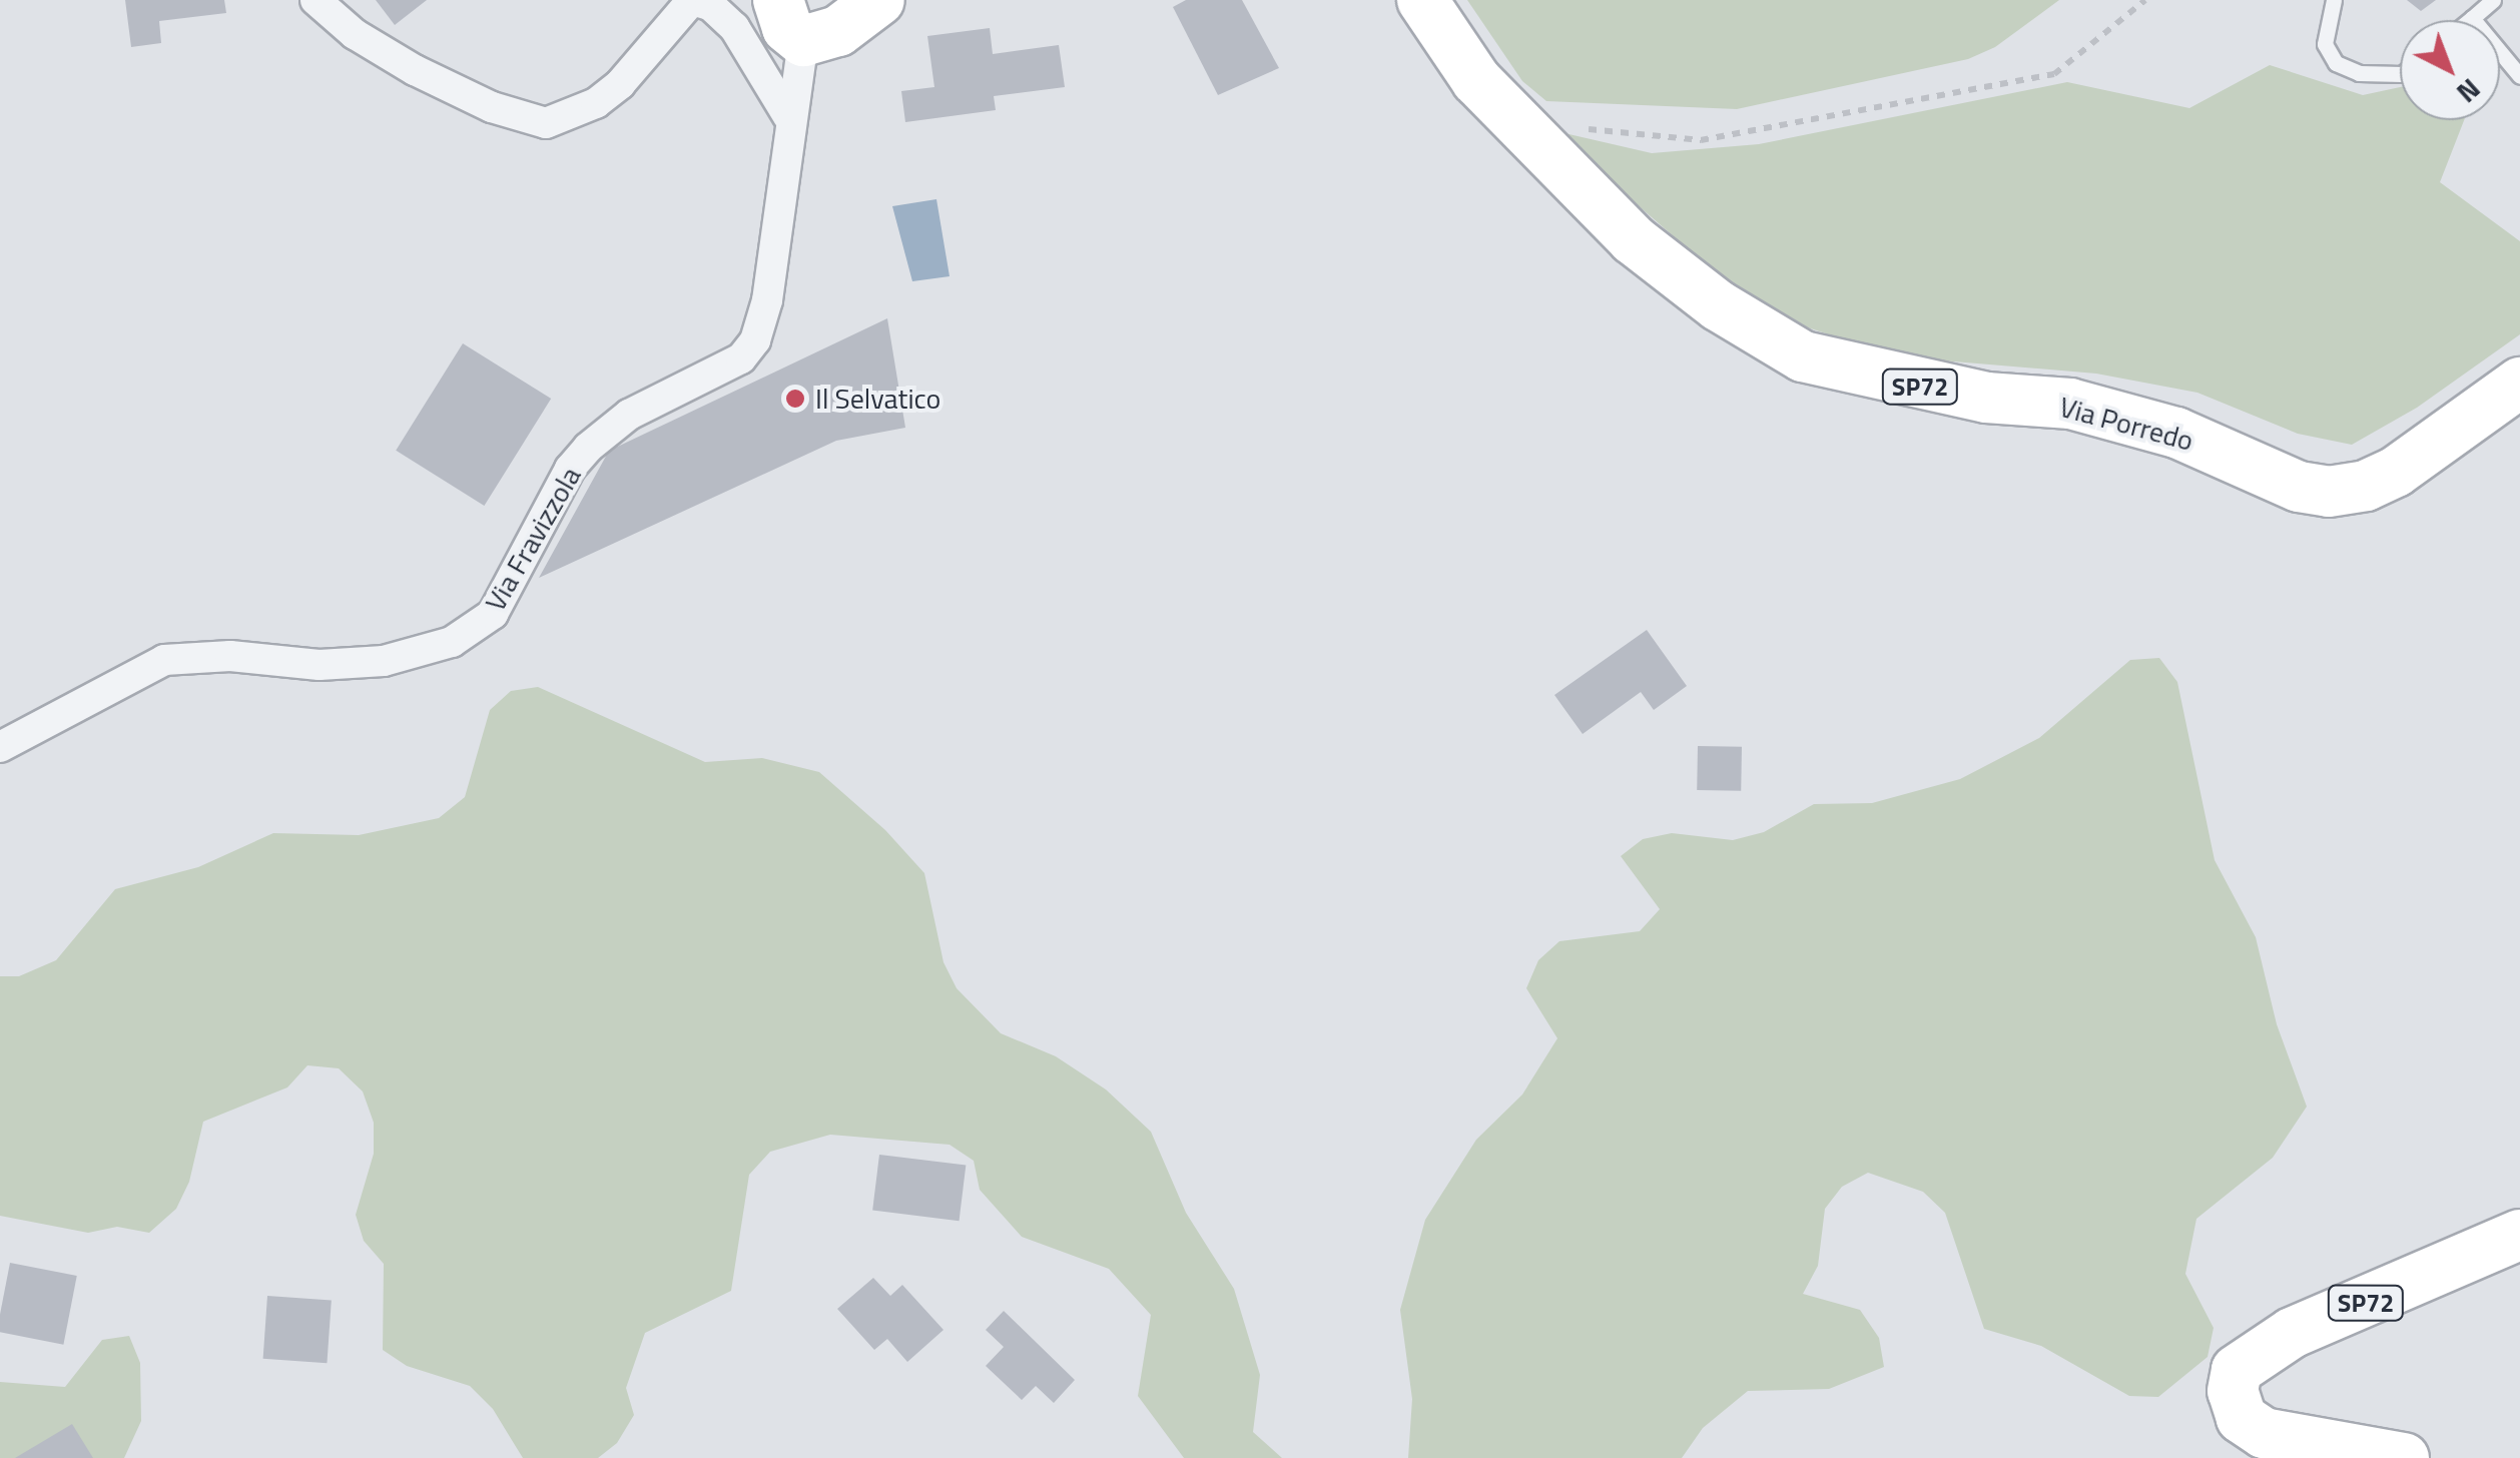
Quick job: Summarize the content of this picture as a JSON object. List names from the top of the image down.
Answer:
{
  "streets": {
    "main road": ["SP72", "Via Porredo"],
    "street": ["Via Fravizzola"]
  },
  "places": ["Il Selvatico"],
  "north": "bottom right"
}
